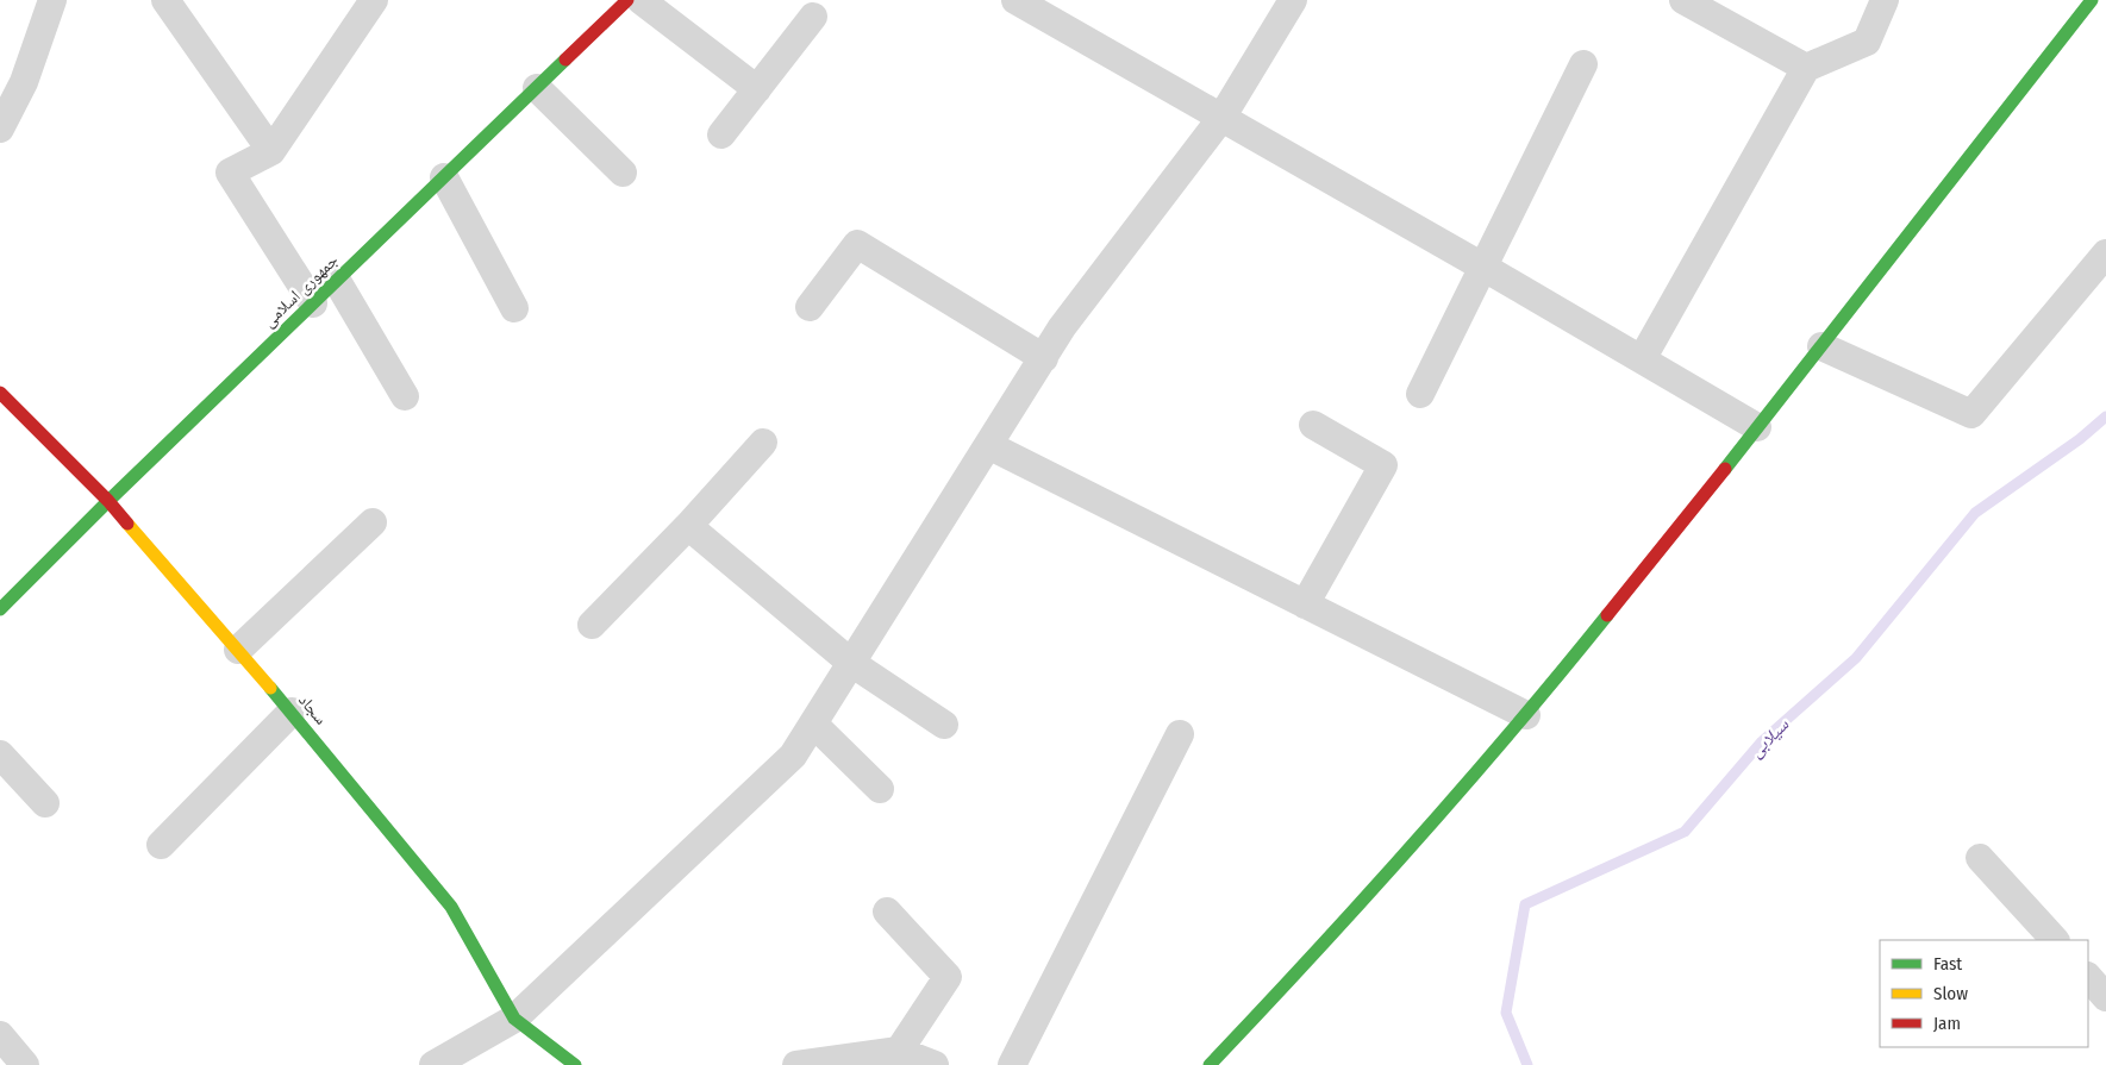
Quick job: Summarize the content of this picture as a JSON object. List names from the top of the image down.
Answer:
{
  "streets": {
    "street": ["جمهوری اسلامی", "سجاد"]
  },
  "crossings": [
    ["جمهوری اسلامی", "سجاد"]
  ],
  "water": ["سیلابی"],
  "legend": ["Fast", "Slow", "Jam"]
}
